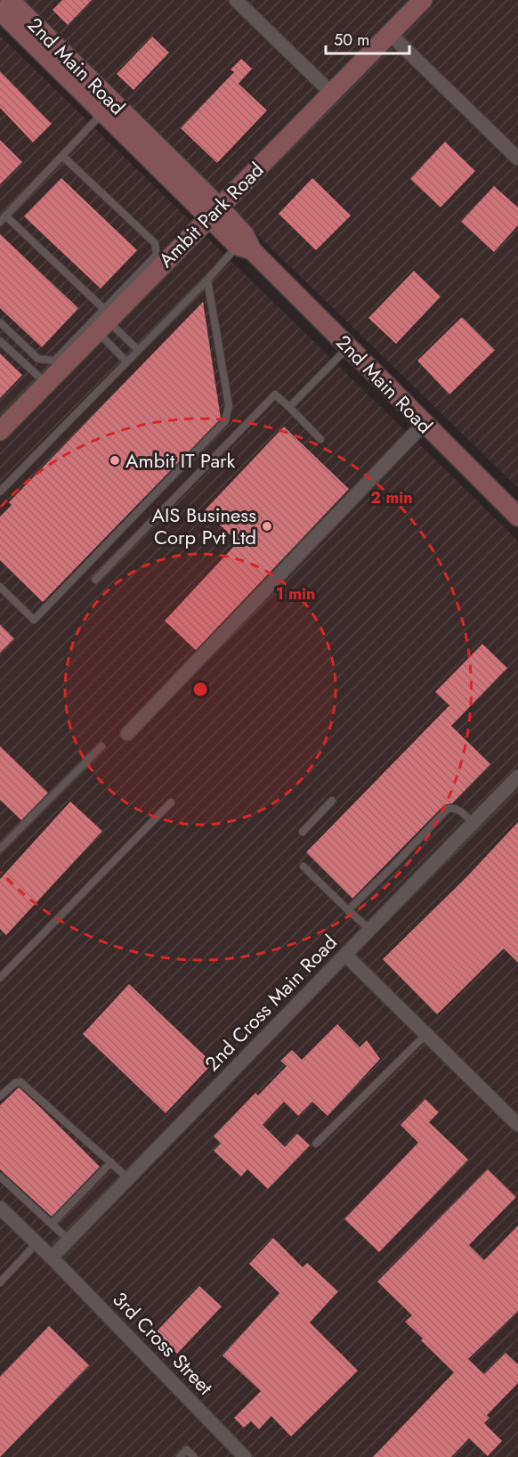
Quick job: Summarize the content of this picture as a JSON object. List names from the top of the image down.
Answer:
{
  "streets": {
    "main road": ["2nd Main Road", "Ambit Park Road"],
    "street": ["2nd Cross Main Road", "3rd Cross Street"]
  },
  "crossings": [
    ["2nd Main Road", "Ambit Park Road"],
    ["2nd Cross Main Road", "3rd Cross Street"]
  ],
  "places": ["Ambit IT Park", "AIS Business Corp Pvt Ltd"],
  "scale_bar": "50 m",
  "rings": ["2 min", "1 min"]
}
